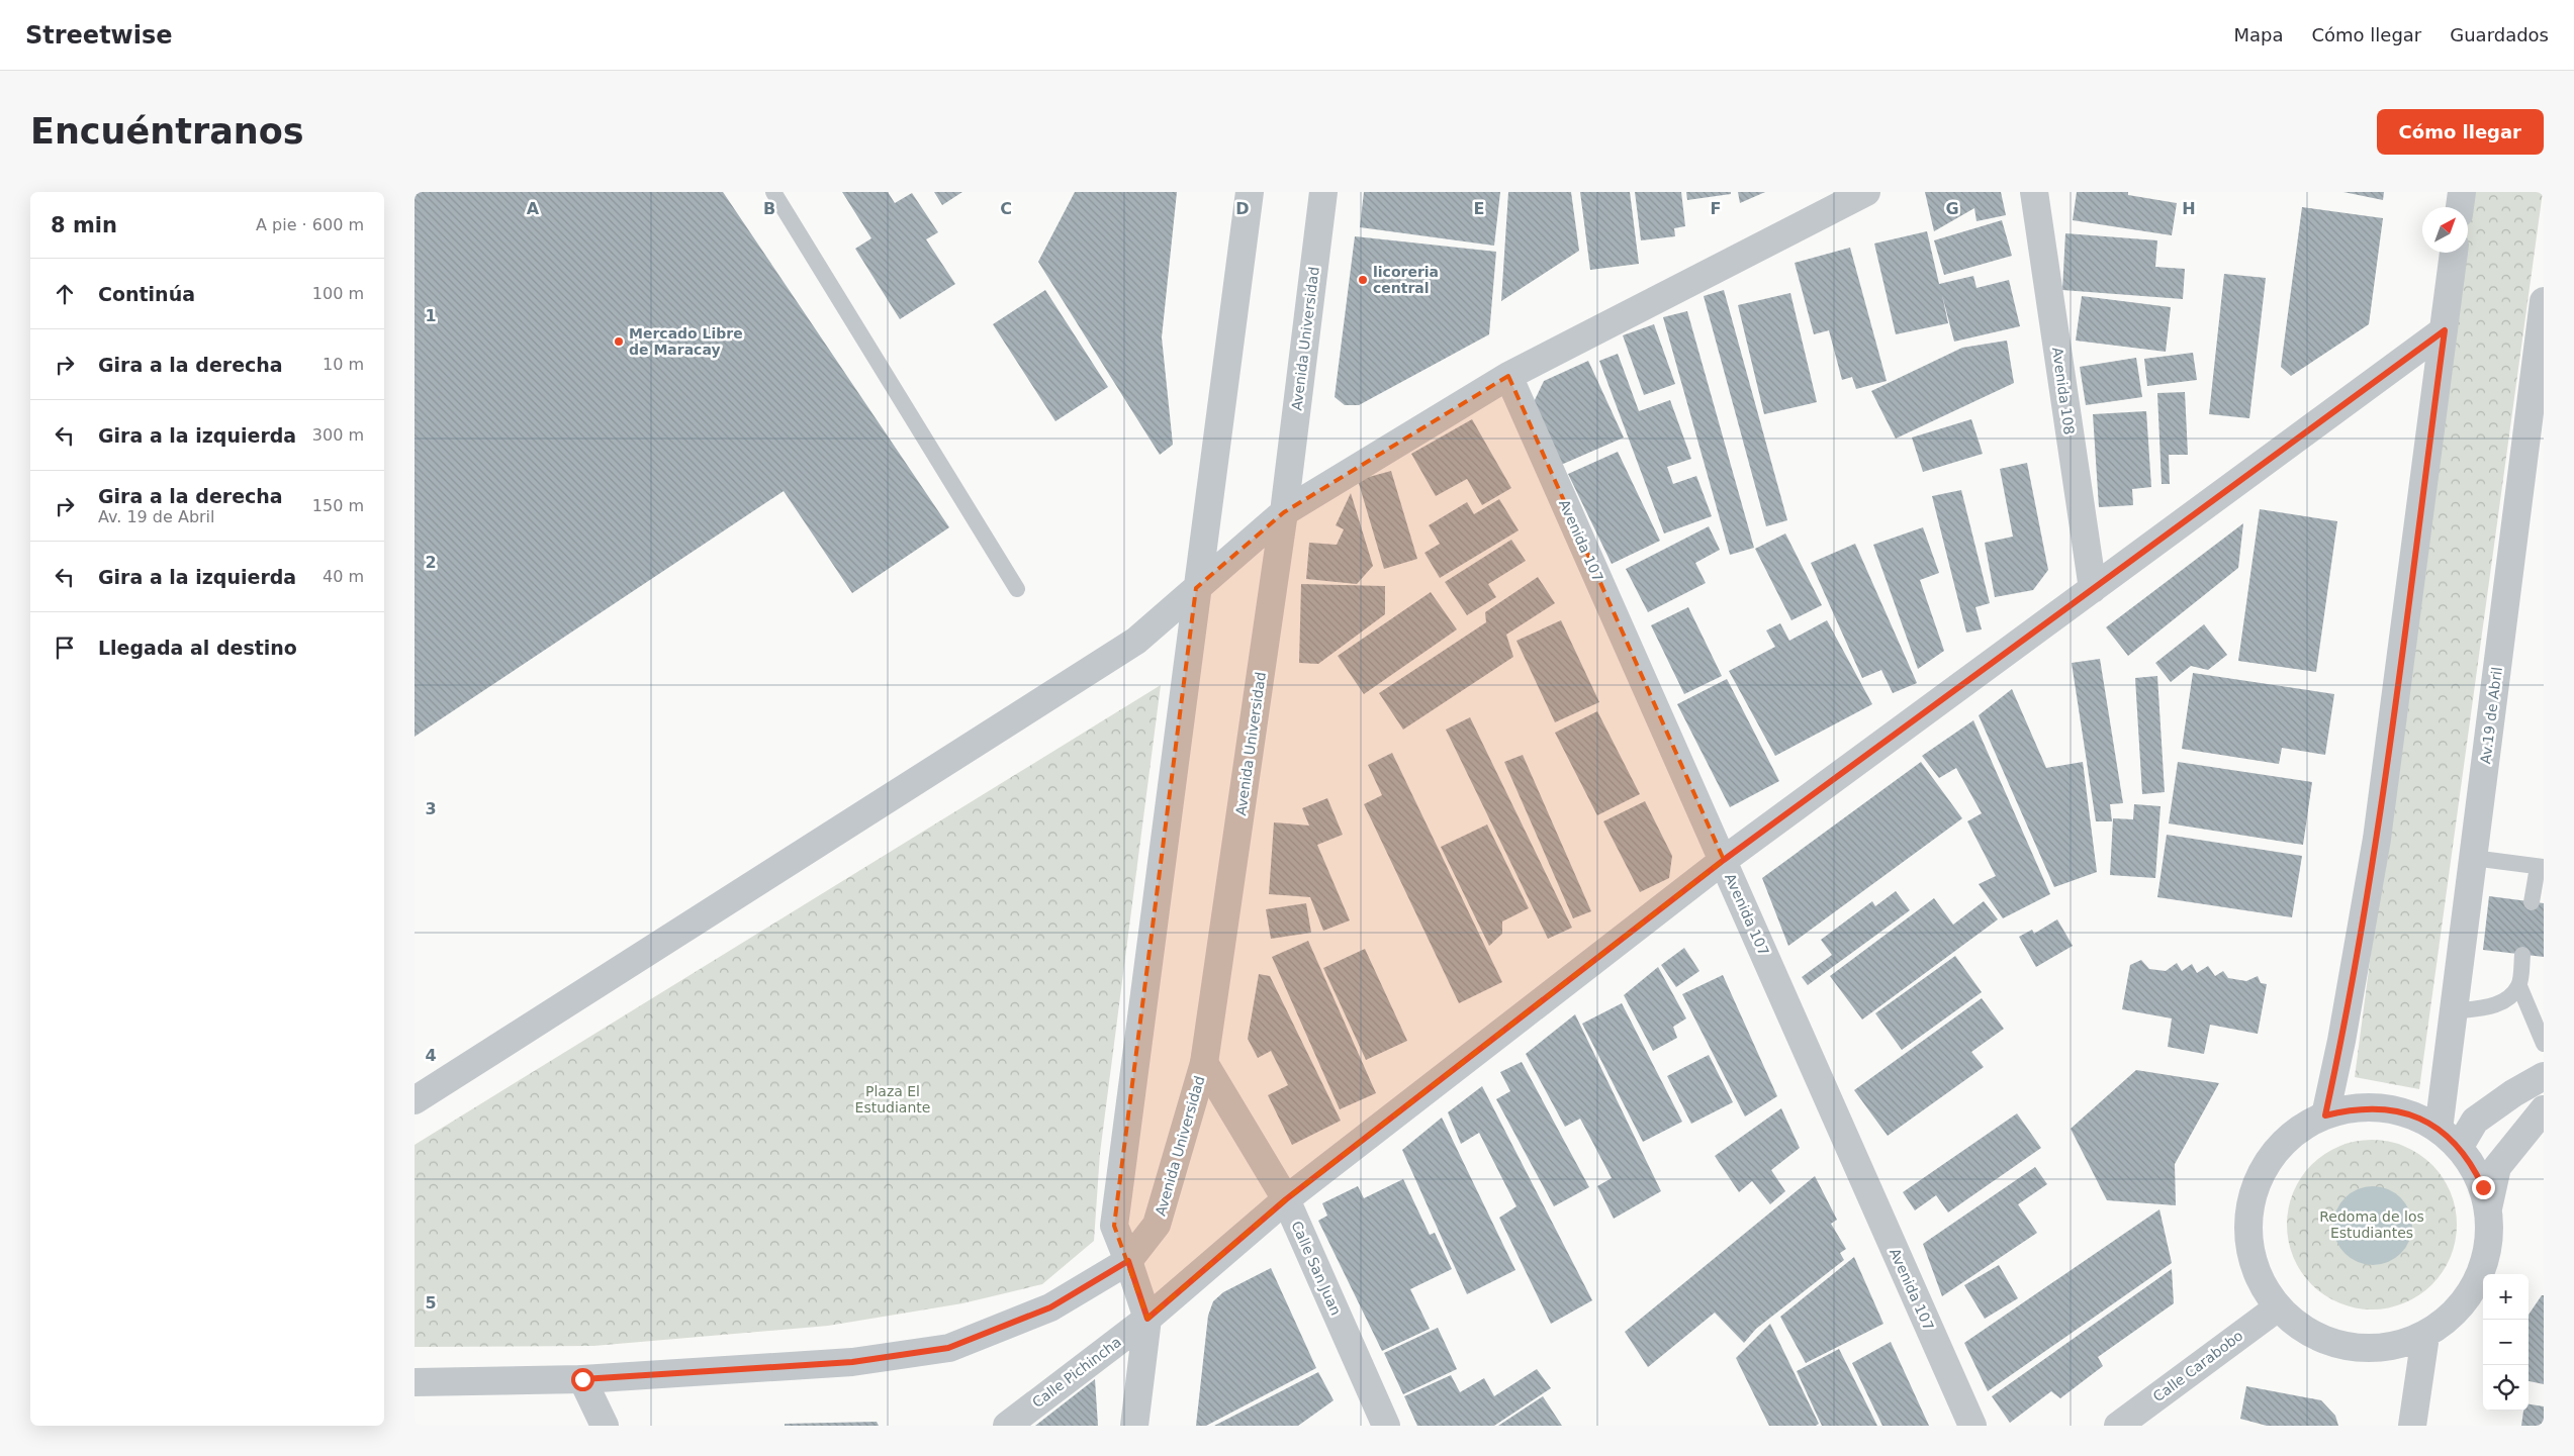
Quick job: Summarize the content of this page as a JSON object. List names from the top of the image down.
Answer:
{
  "streets": {
    "street": [
      "Avenida Universidad",
      "Avenida 108",
      "Avenida 107",
      "Av.19 de Abril",
      "Calle San Juan",
      "Calle Carabobo",
      "Calle Pichincha"
    ]
  },
  "crossings": [
    ["Avenida Universidad", "Calle San Juan"],
    ["Avenida 108", "Calle Pichincha"],
    ["Avenida 107", "Calle Pichincha"],
    ["Calle San Juan", "Calle Pichincha"]
  ],
  "parks": ["Plaza El Estudiante", "Redoma de los Estudiantes"],
  "places": ["licoreria central", "Mercado Libre de Maracay"],
  "north": "top right",
  "page": {
    "header": "Streetwise",
    "nav": ["Mapa", "Cómo llegar", "Guardados"],
    "buttons": "Cómo llegar",
    "title": "Encuéntranos",
    "heading": ["8 min", "A pie · 600 m"],
    "list": [
      ["Continúa", "100 m"],
      ["Gira a la derecha", "10 m"],
      ["Gira a la izquierda", "300 m"],
      ["Gira a la derecha", "Av. 19 de Abril", "150 m"],
      ["Gira a la izquierda", "40 m"],
      "Llegada al destino"
    ],
    "map_buttons": ["+", "−"]
  },
  "grid": {
    "columns": [
      "A",
      "B",
      "C",
      "D",
      "E",
      "F",
      "G",
      "H"
    ],
    "rows": [
      "1",
      "2",
      "3",
      "4",
      "5"
    ]
  }
}
